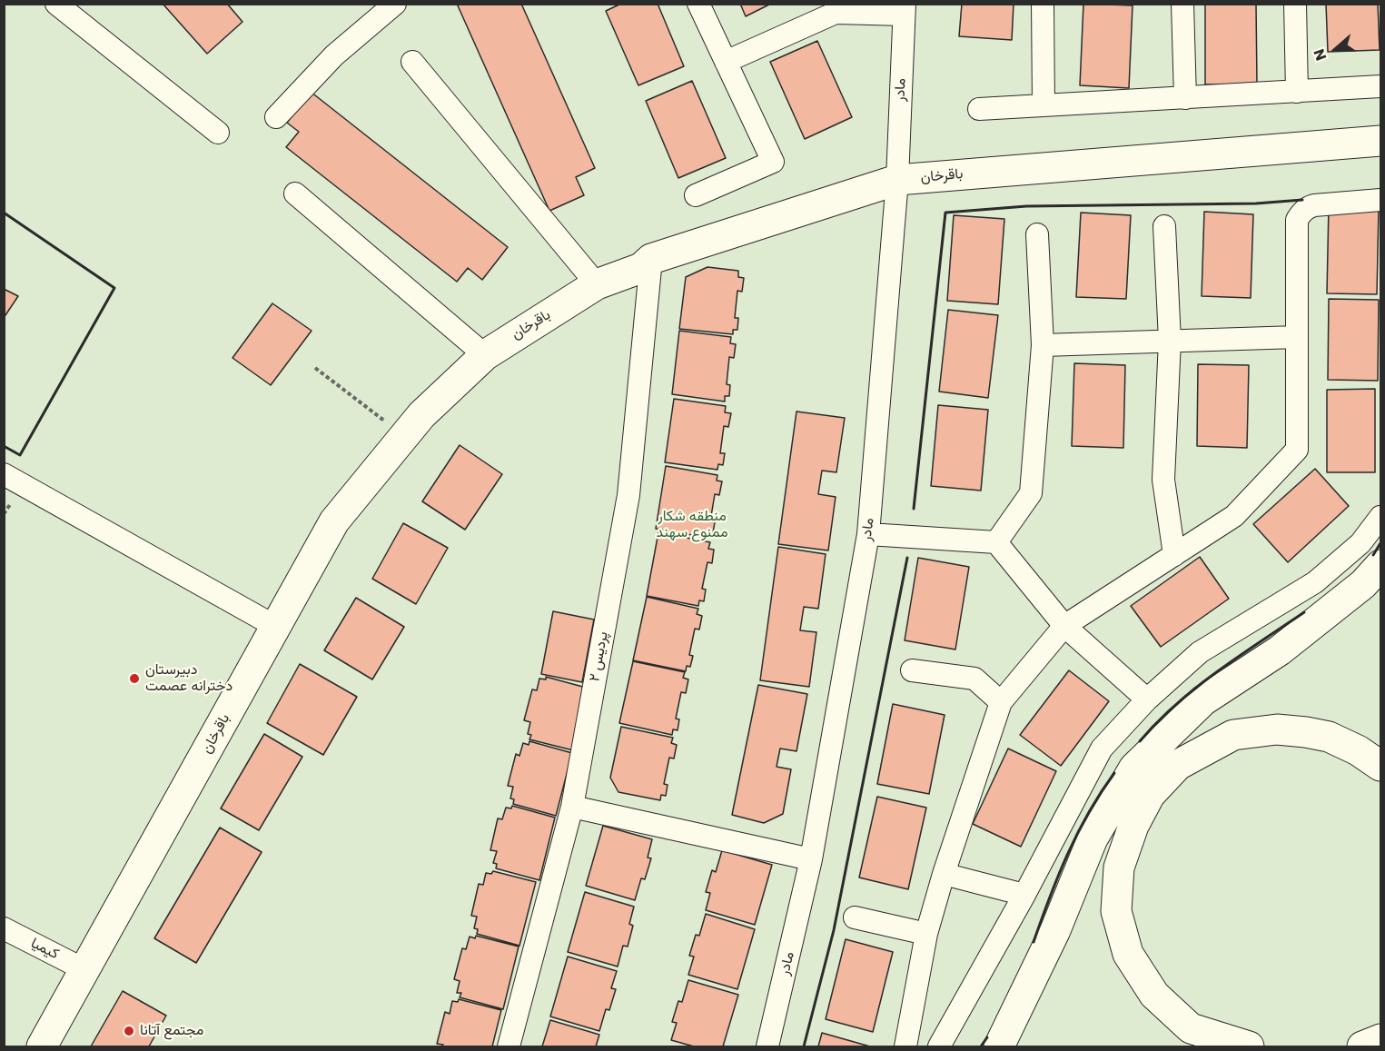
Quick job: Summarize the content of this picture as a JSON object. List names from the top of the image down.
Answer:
{
  "streets": {
    "main road": ["باقرخان"],
    "street": ["مادر", "پردیس ۲", "کیمیا"]
  },
  "crossings": [
    ["مادر", "باقرخان"],
    ["باقرخان", "پردیس ۲"],
    ["باقرخان", "کیمیا"]
  ],
  "parks": ["منطقه شکار ممنوع سهند"],
  "places": ["دبیرستان دخترانه عصمت", "مجتمع آتانا"],
  "north": "left"
}
